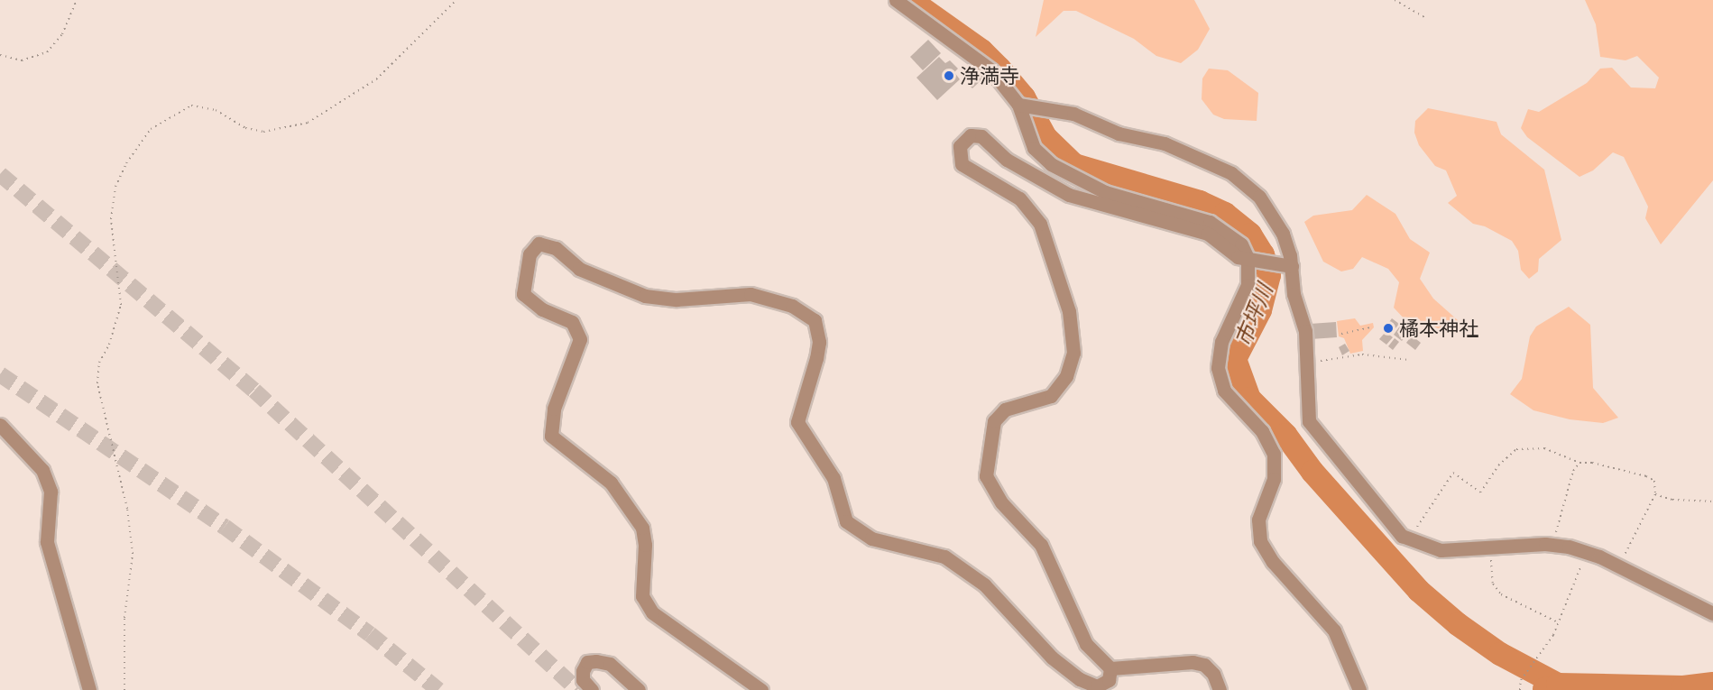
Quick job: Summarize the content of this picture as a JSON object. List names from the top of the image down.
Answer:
{
  "water": ["市坪川"],
  "places": ["浄満寺", "橘本神社"]
}
